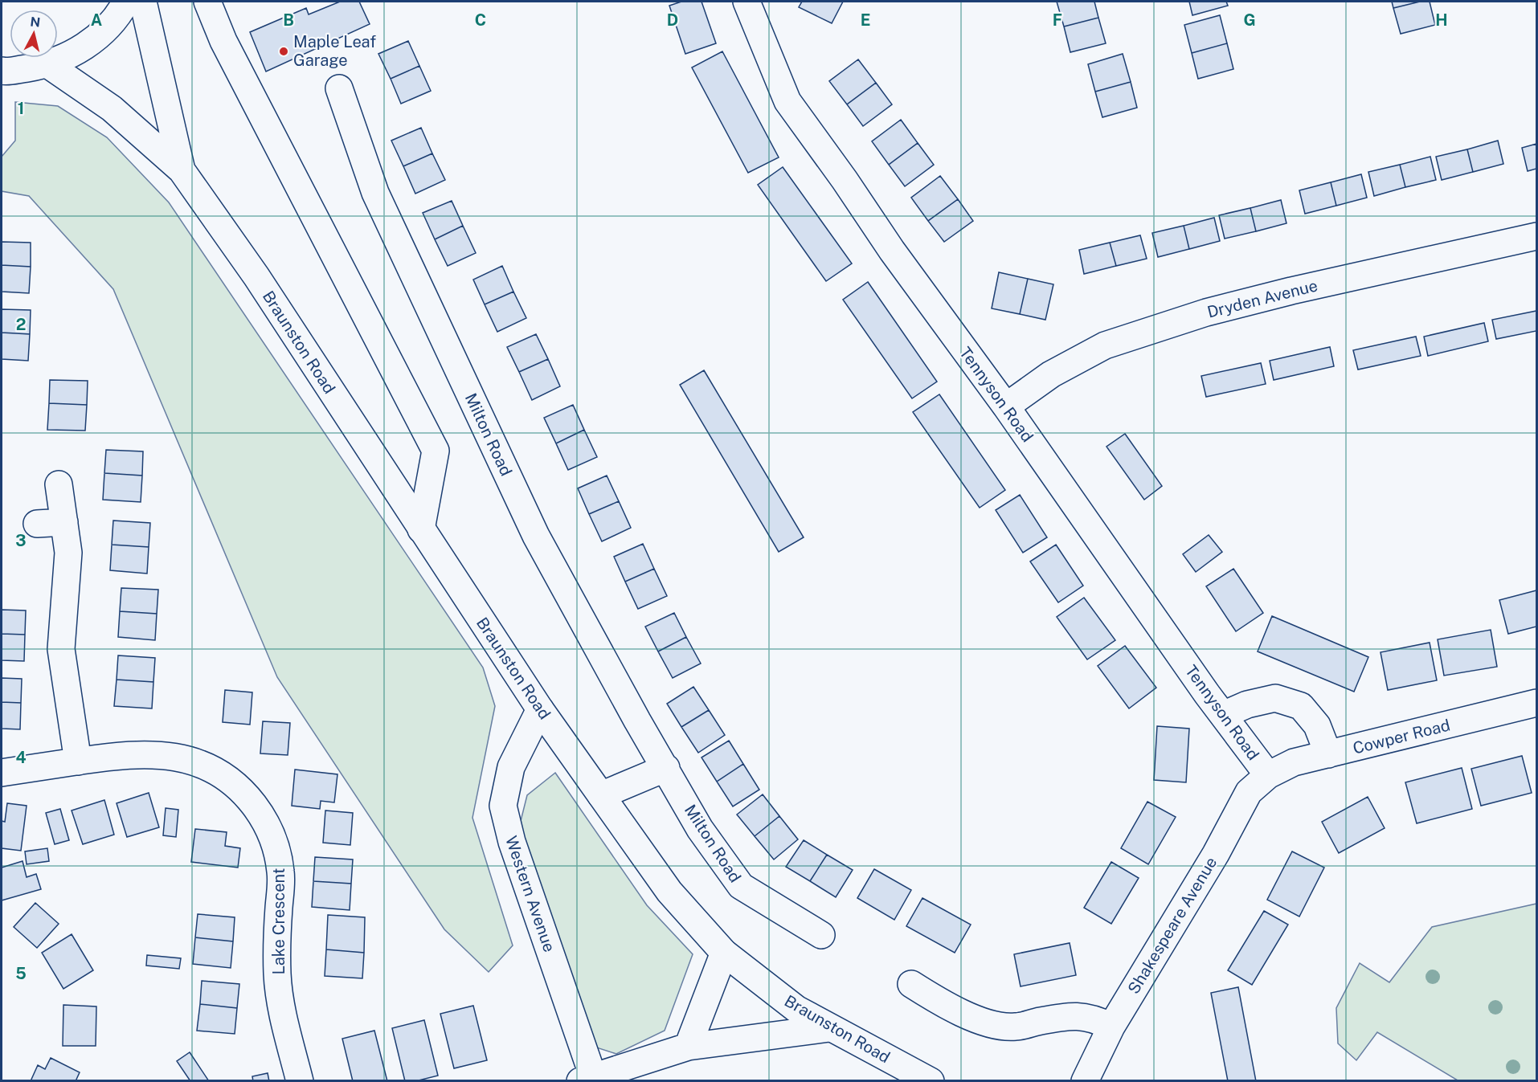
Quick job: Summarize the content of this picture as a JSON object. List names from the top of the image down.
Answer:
{
  "streets": {
    "main road": [
      "Dryden Avenue",
      "Braunston Road",
      "Tennyson Road",
      "Milton Road",
      "Cowper Road",
      "Western Avenue",
      "Lake Crescent",
      "Shakespeare Avenue"
    ]
  },
  "crossings": [
    ["Dryden Avenue", "Tennyson Road"],
    ["Braunston Road", "Western Avenue"],
    ["Tennyson Road", "Cowper Road"],
    ["Tennyson Road", "Shakespeare Avenue"],
    ["Cowper Road", "Shakespeare Avenue"]
  ],
  "places": ["Maple Leaf Garage"],
  "north": "top",
  "grid": {
    "columns": [
      "A",
      "B",
      "C",
      "D",
      "E",
      "F",
      "G",
      "H"
    ],
    "rows": [
      "1",
      "2",
      "3",
      "4",
      "5"
    ]
  }
}
